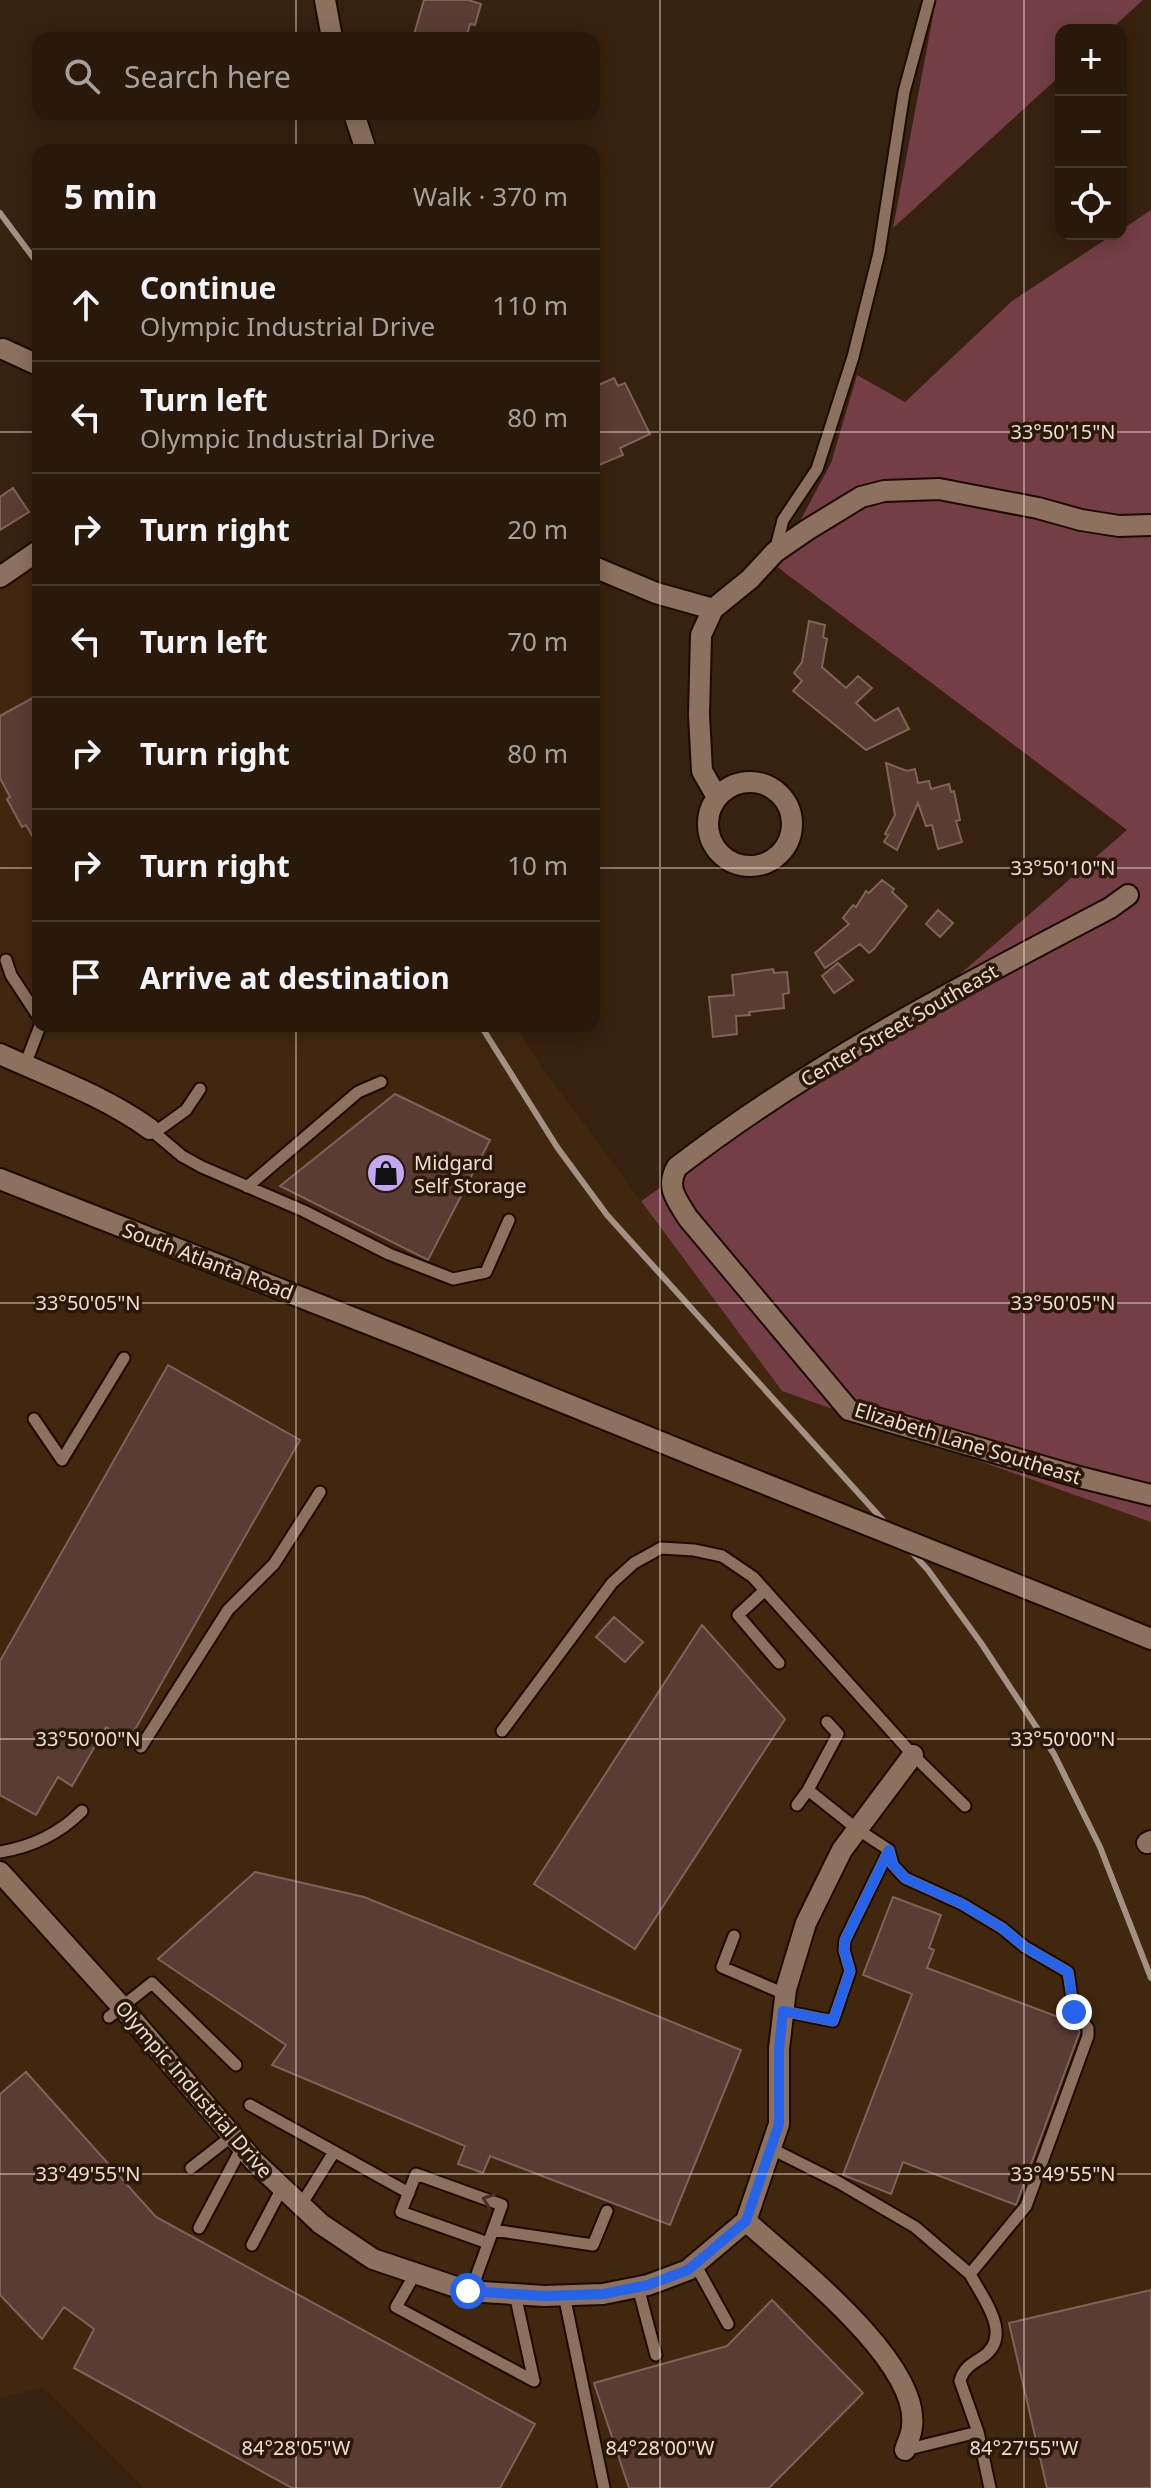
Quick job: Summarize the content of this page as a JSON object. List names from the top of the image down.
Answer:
{
  "streets": {
    "street": [
      "Center Street Southeast",
      "South Atlanta Road",
      "Elizabeth Lane Southeast",
      "Olympic Industrial Drive"
    ]
  },
  "crossings": [
    ["Center Street Southeast", "Elizabeth Lane Southeast"]
  ],
  "places": {
    "shop": ["Midgard Self Storage"]
  },
  "page": {
    "map_buttons": ["+", "−"],
    "search": "Search here",
    "heading": ["5 min", "Walk · 370 m"],
    "list": [
      ["Continue", "Olympic Industrial Drive", "110 m"],
      ["Turn left", "Olympic Industrial Drive", "80 m"],
      ["Turn right", "20 m"],
      ["Turn left", "70 m"],
      ["Turn right", "80 m"],
      ["Turn right", "10 m"],
      "Arrive at destination"
    ]
  },
  "coordinates": [
    "33°50'15\"N",
    "33°50'10\"N",
    "33°50'05\"N",
    "33°50'00\"N",
    "33°49'55\"N",
    "84°28'05\"W",
    "84°28'00\"W",
    "84°27'55\"W"
  ]
}
